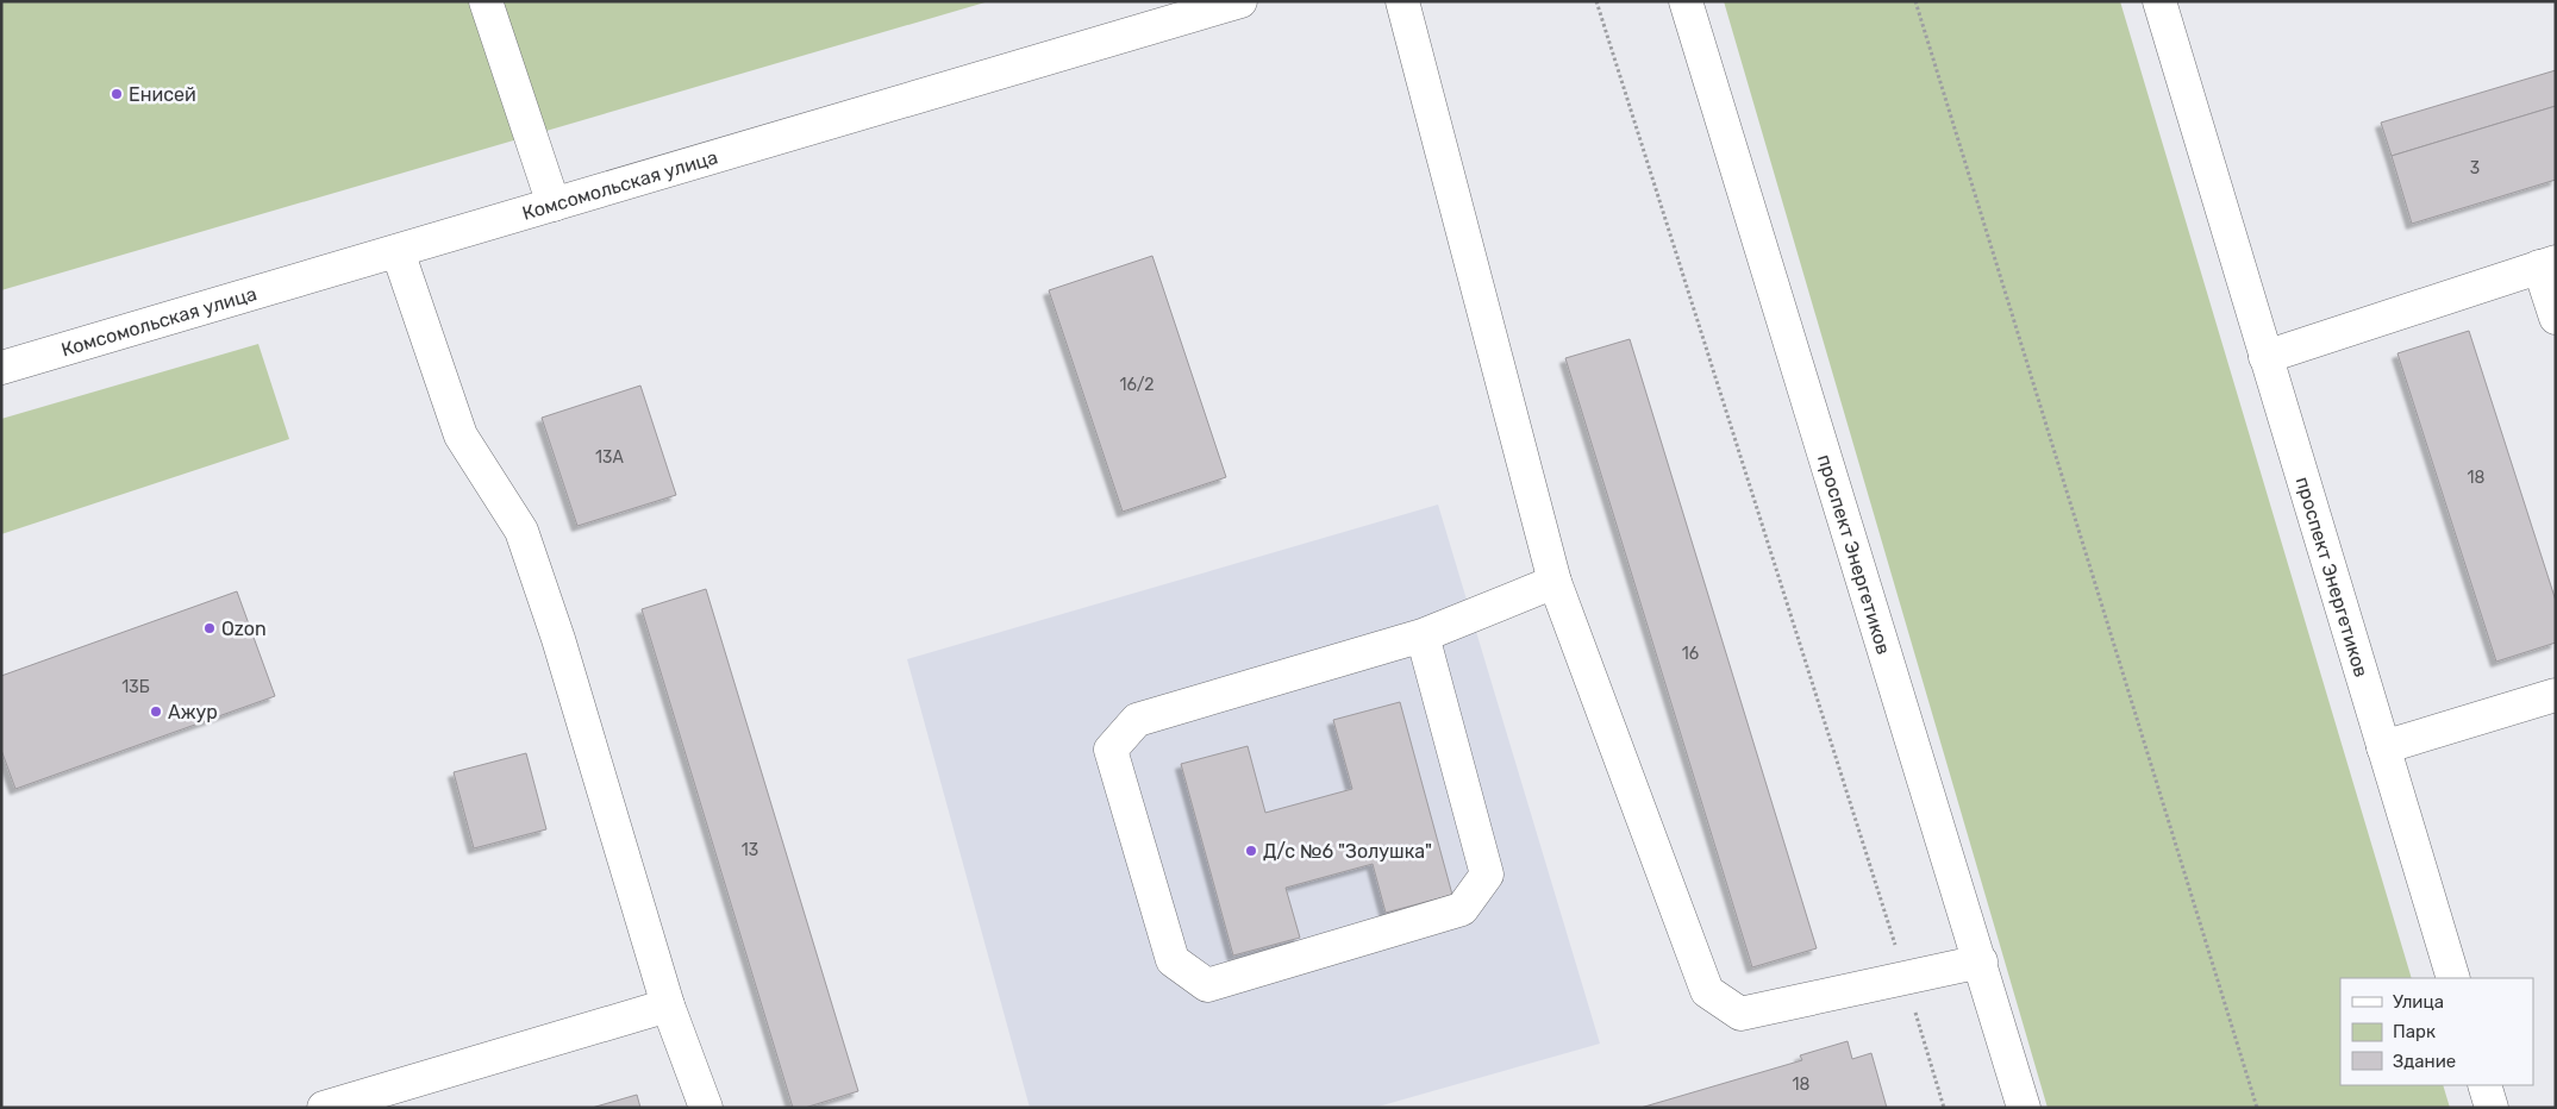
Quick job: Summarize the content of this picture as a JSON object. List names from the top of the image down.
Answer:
{
  "streets": {
    "street": ["Комсомольская улица", "проспект Энергетиков"]
  },
  "places": [
    "Енисей",
    "Ozon",
    "Ажур",
    "Д/с №6 \"Золушка\""
  ],
  "house_numbers": [
    "3",
    "16/2",
    "13А",
    "18",
    "16",
    "13Б",
    "13",
    "18"
  ],
  "legend": ["Улица", "Парк", "Здание"]
}
